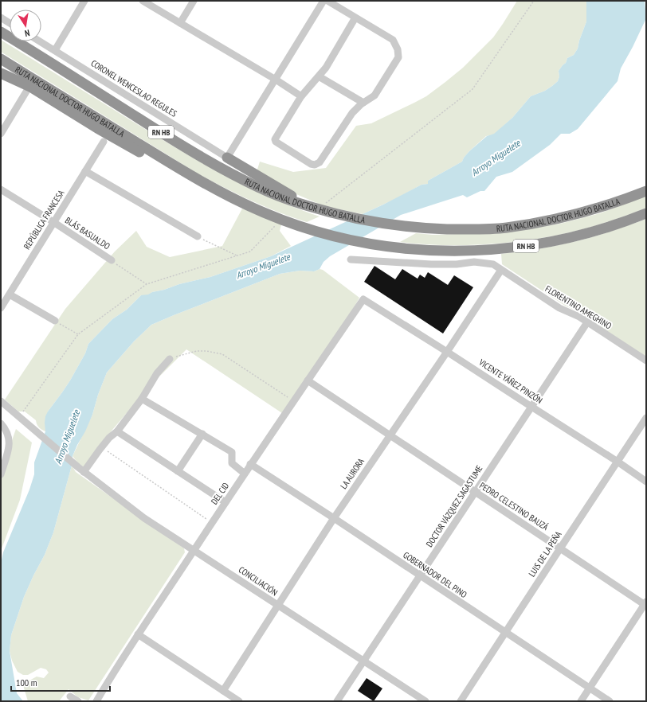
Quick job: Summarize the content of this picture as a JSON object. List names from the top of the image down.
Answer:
{
  "streets": {
    "highway": ["RUTA NACIONAL DOCTOR HUGO BATALLA", "RN HB"],
    "street": [
      "CORONEL WENCESLAO REGULES",
      "REPÚBLICA FRANCESA",
      "BLÁS BASUALDO",
      "FLORENTINO AMEGHINO",
      "VICENTE YÁÑEZ PINZÓN",
      "LA AURORA",
      "DEL CID",
      "DOCTOR VÁZQUEZ SAGASTUME",
      "PEDRO CELESTINO BAUZÁ",
      "LUIS DE LA PEÑA",
      "GOBERNADOR DEL PINO",
      "CONCILIACIÓN"
    ]
  },
  "crossings": [
    ["REPÚBLICA FRANCESA", "BLÁS BASUALDO"],
    ["FLORENTINO AMEGHINO", "LA AURORA"],
    ["FLORENTINO AMEGHINO", "DOCTOR VÁZQUEZ SAGASTUME"],
    ["VICENTE YÁÑEZ PINZÓN", "LA AURORA"],
    ["VICENTE YÁÑEZ PINZÓN", "DEL CID"],
    ["VICENTE YÁÑEZ PINZÓN", "DOCTOR VÁZQUEZ SAGASTUME"],
    ["VICENTE YÁÑEZ PINZÓN", "LUIS DE LA PEÑA"],
    ["LA AURORA", "PEDRO CELESTINO BAUZÁ"],
    ["LA AURORA", "GOBERNADOR DEL PINO"],
    ["LA AURORA", "CONCILIACIÓN"],
    ["DEL CID", "PEDRO CELESTINO BAUZÁ"],
    ["DEL CID", "GOBERNADOR DEL PINO"],
    ["DEL CID", "CONCILIACIÓN"],
    ["DOCTOR VÁZQUEZ SAGASTUME", "PEDRO CELESTINO BAUZÁ"],
    ["DOCTOR VÁZQUEZ SAGASTUME", "GOBERNADOR DEL PINO"],
    ["DOCTOR VÁZQUEZ SAGASTUME", "CONCILIACIÓN"],
    ["PEDRO CELESTINO BAUZÁ", "LUIS DE LA PEÑA"],
    ["LUIS DE LA PEÑA", "GOBERNADOR DEL PINO"]
  ],
  "water": ["Arroyo Miguelete"],
  "scale_bar": "100 m",
  "north": "bottom"
}
